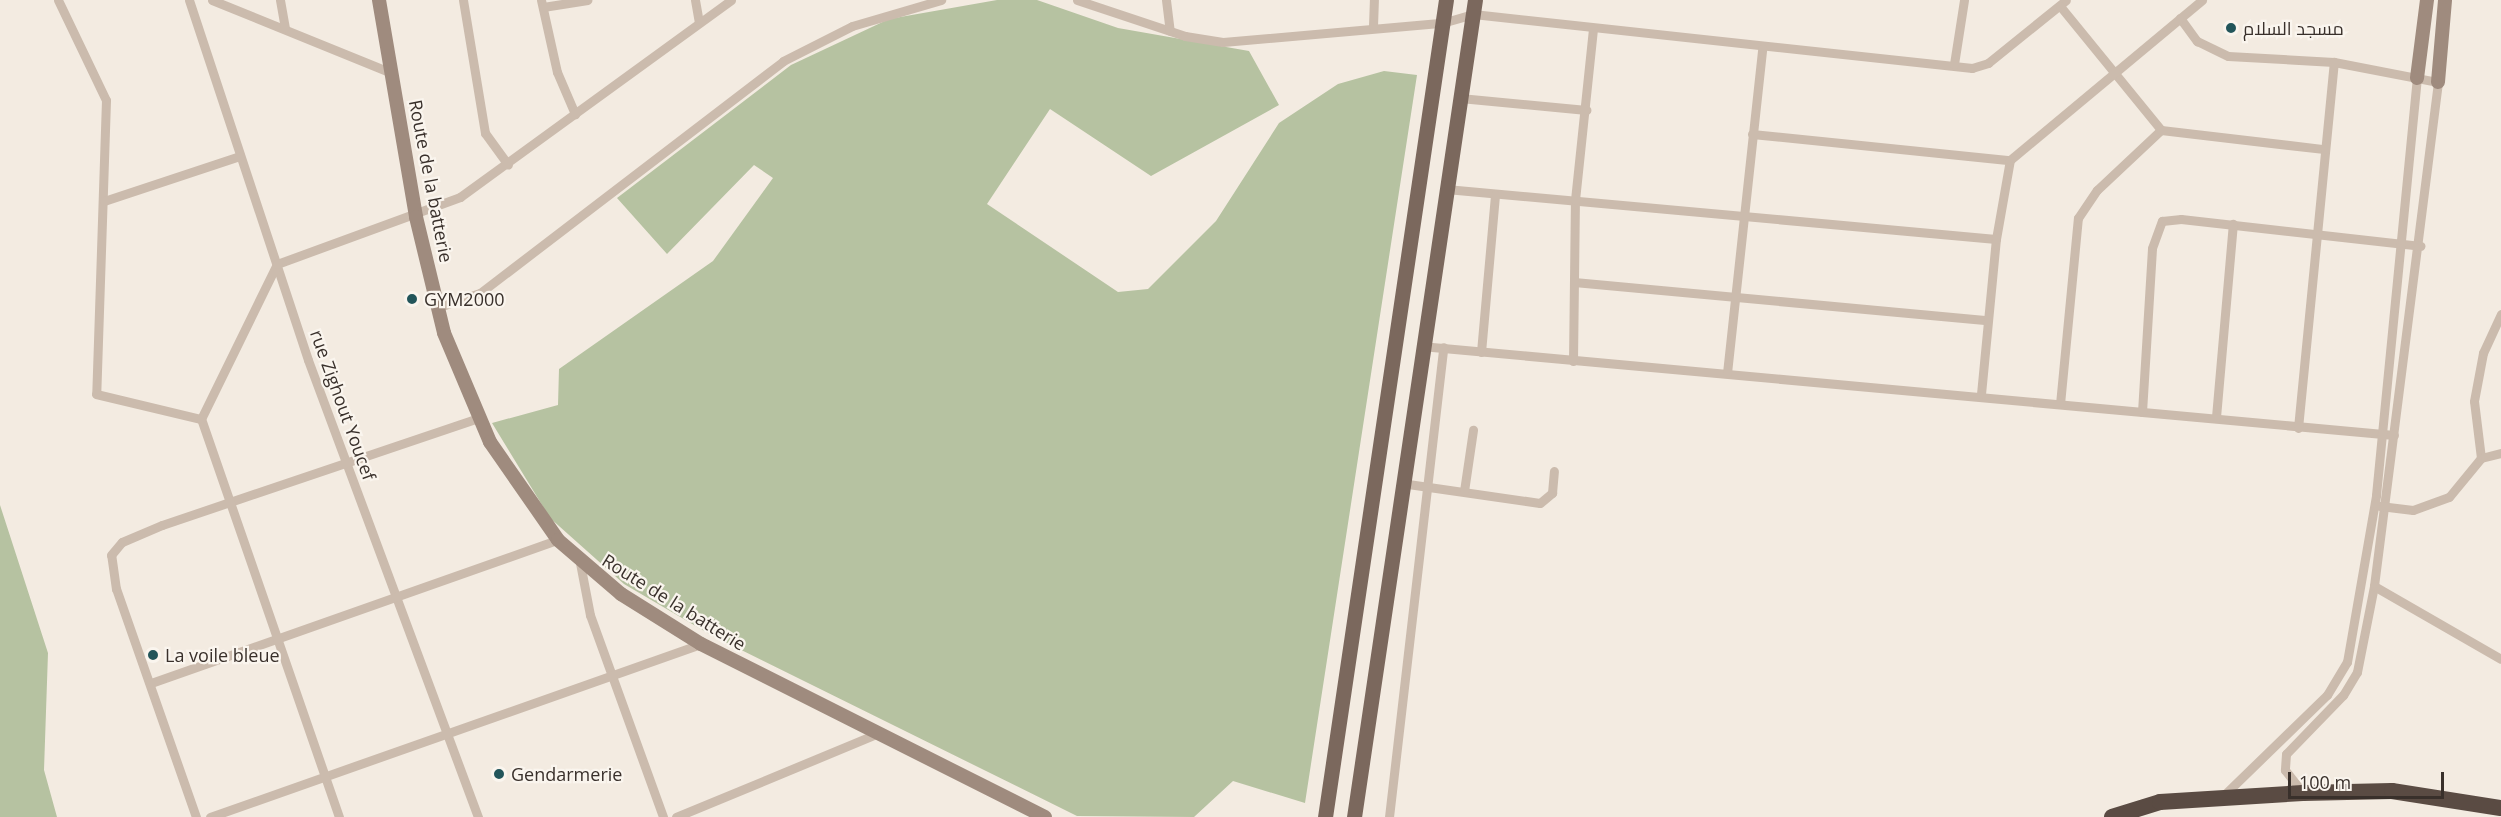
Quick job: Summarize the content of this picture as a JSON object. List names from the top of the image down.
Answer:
{
  "streets": {
    "main road": ["Route de la batterie"],
    "street": ["rue Zighout Youcef"]
  },
  "places": [
    "مسجد السلام",
    "GYM2000",
    "La voile bleue",
    "Gendarmerie"
  ],
  "scale_bar": "100 m"
}
